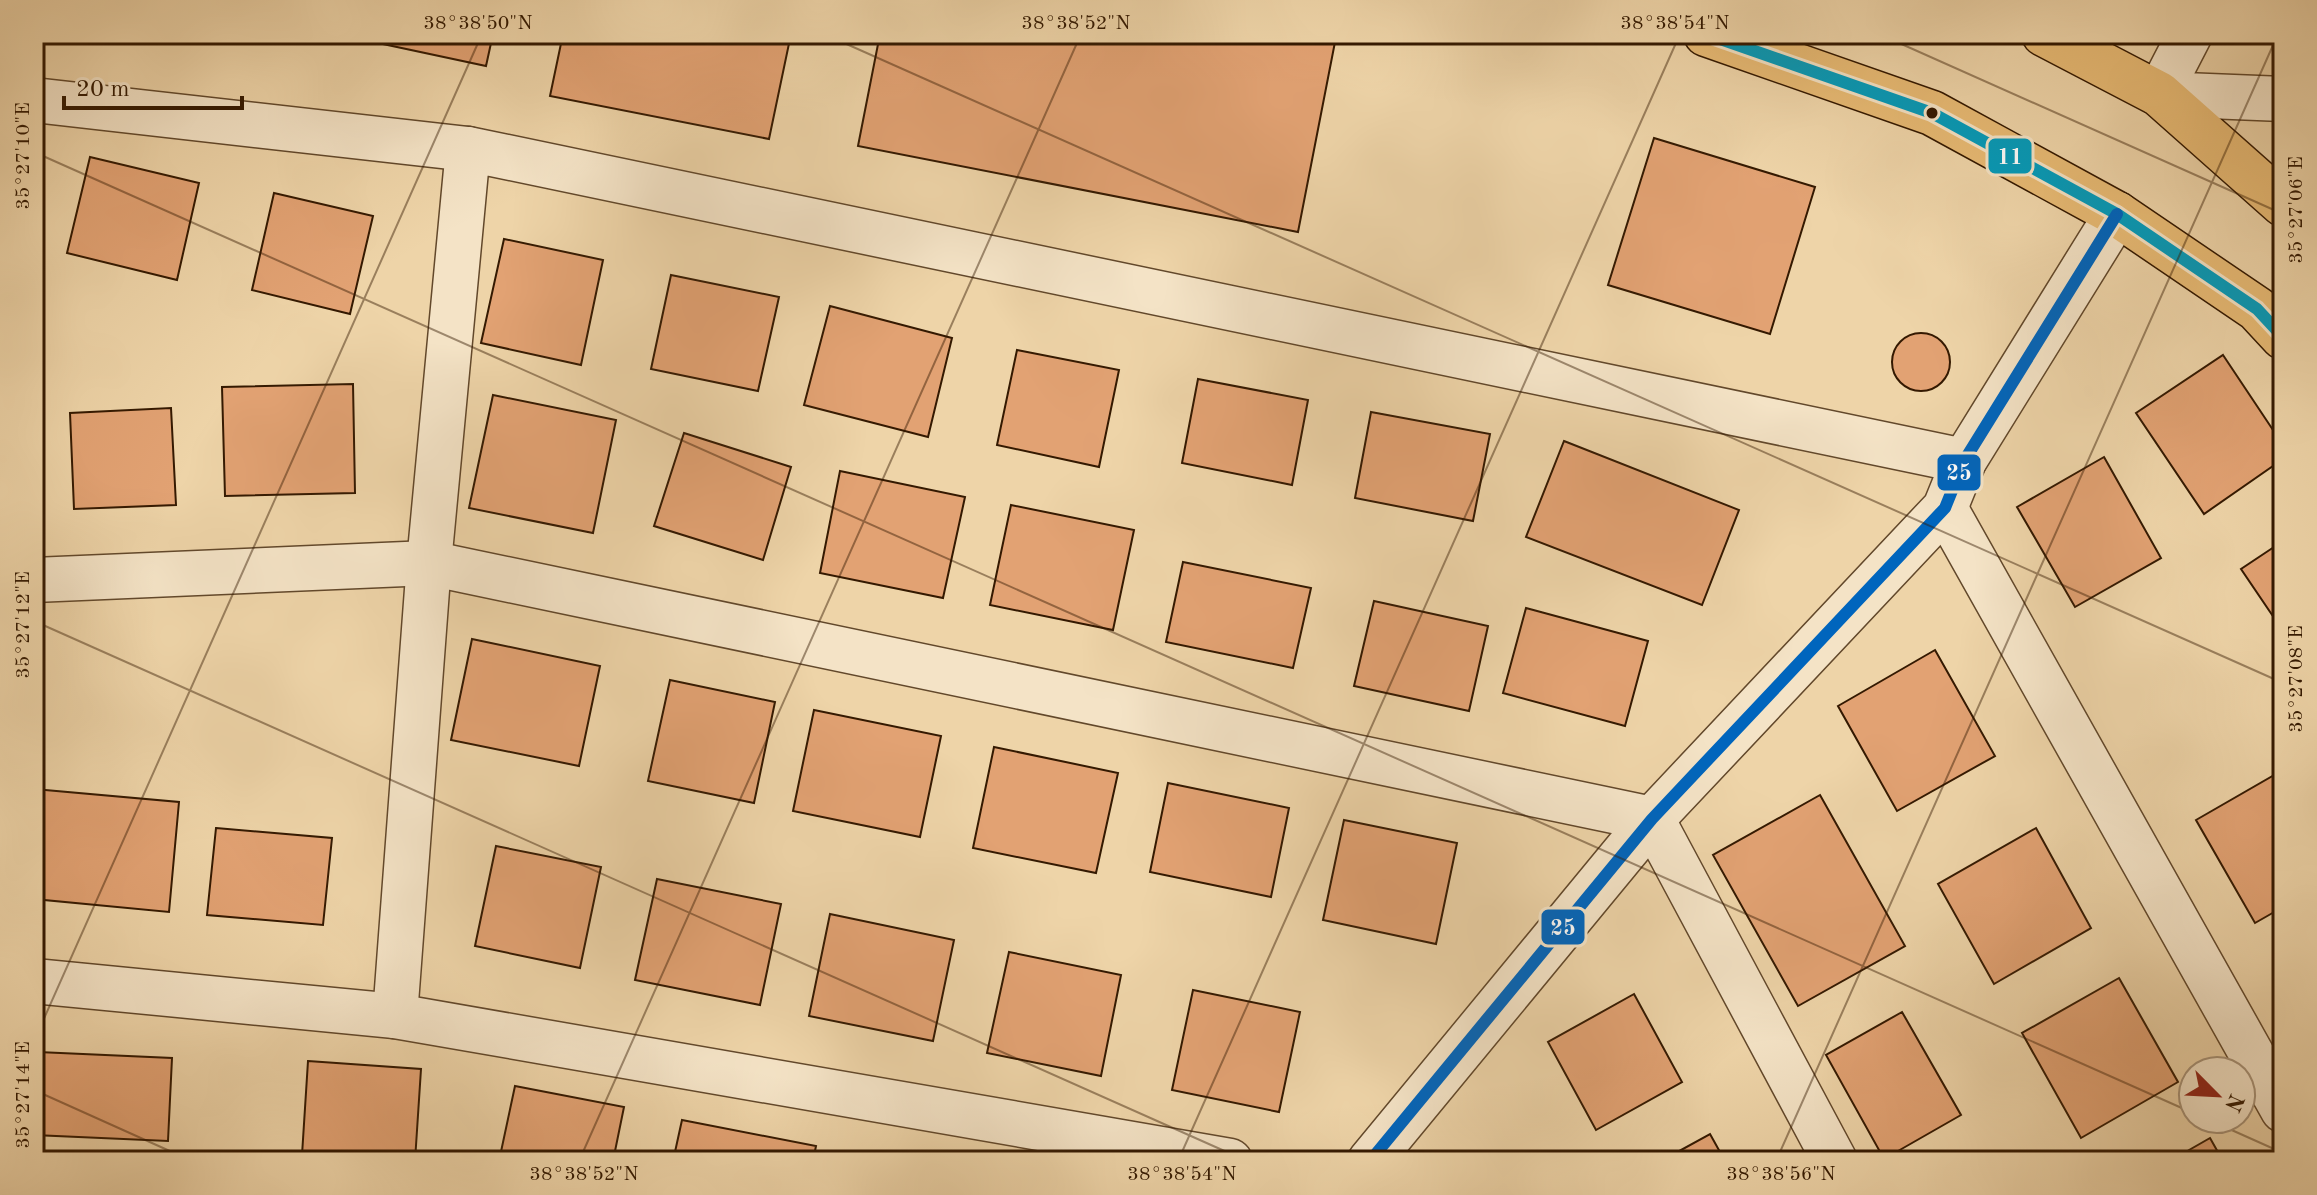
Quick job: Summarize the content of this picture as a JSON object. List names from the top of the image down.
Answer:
{
  "lines": ["transit line 11", "transit line 25"],
  "scale_bar": "20 m",
  "north": "bottom right",
  "coordinates": [
    "38°38'50\"N",
    "38°38'52\"N",
    "38°38'54\"N",
    "35°27'10\"E",
    "35°27'06\"E",
    "35°27'12\"E",
    "35°27'08\"E",
    "35°27'14\"E",
    "38°38'56\"N"
  ]
}
